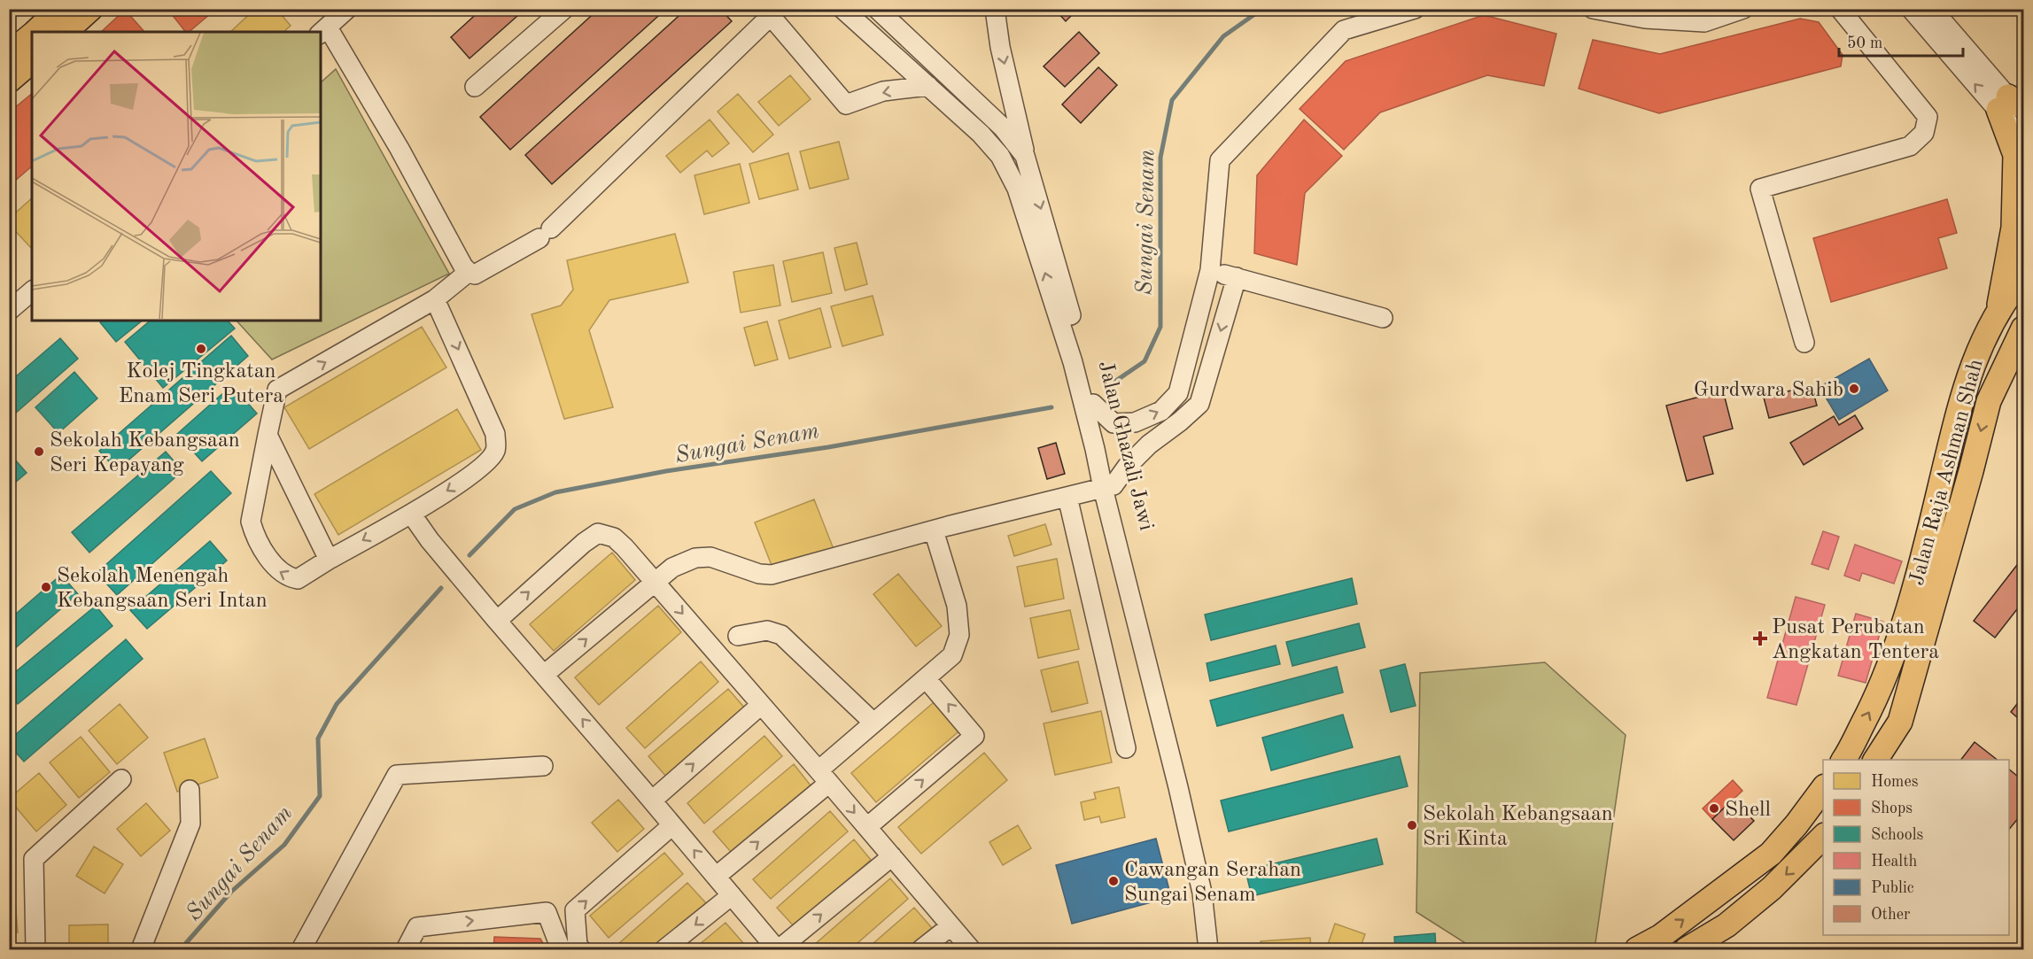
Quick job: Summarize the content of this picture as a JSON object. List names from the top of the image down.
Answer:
{
  "streets": {
    "main road": ["Jalan Raja Ashman Shah"],
    "street": ["Jalan Ghazali Jawi"]
  },
  "water": ["Sungai Senam"],
  "places": {
    "other": [
      "Kolej Tingkatan Enam Seri Putera",
      "Gurdwara Sahib",
      "Sekolah Kebangsaan Seri Kepayang",
      "Sekolah Menengah Kebangsaan Seri Intan",
      "Shell",
      "Sekolah Kebangsaan Sri Kinta",
      "Cawangan Serahan Sungai Senam"
    ],
    "health": ["Pusat Perubatan Angkatan Tentera"]
  },
  "legend": [
    "Homes",
    "Shops",
    "Schools",
    "Health",
    "Public",
    "Other"
  ],
  "scale_bar": "50 m"
}
